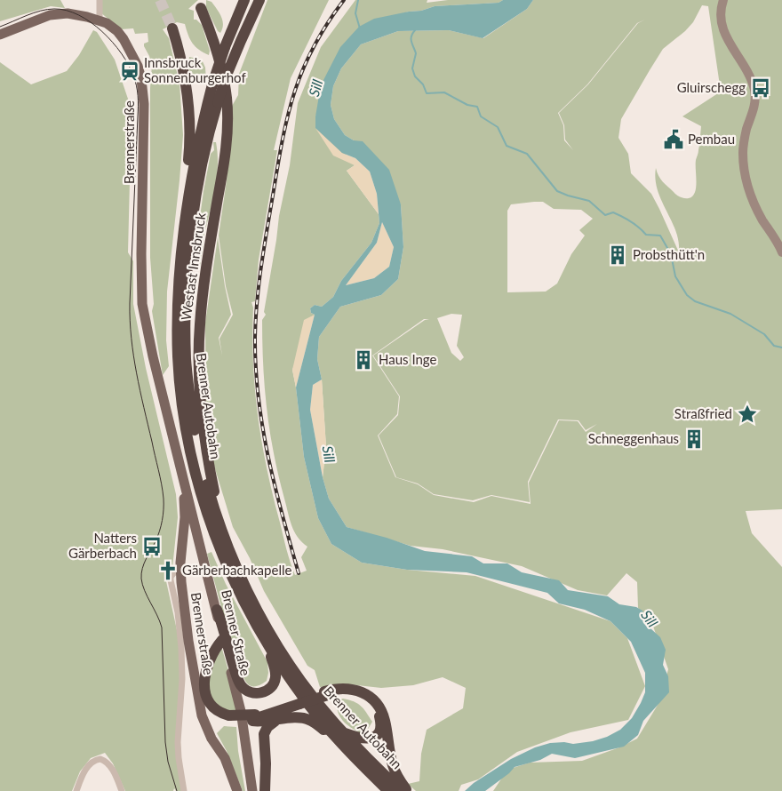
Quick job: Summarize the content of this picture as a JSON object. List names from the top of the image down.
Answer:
{
  "streets": {
    "highway": ["Westast Innsbruck", "Brenner Autobahn"],
    "main road": ["Brennerstraße", "Brenner Straße"]
  },
  "crossings": [
    ["Brennerstraße", "Brenner Straße"],
    ["Westast Innsbruck", "Brenner Autobahn"]
  ],
  "water": ["Sill"],
  "places": {
    "station": ["Innsbruck Sonnenburgerhof"],
    "bus stop": ["Gluirschegg", "Natters Gärberbach"],
    "public building": ["Pembau"],
    "building": ["Probsthütt'n", "Haus Inge", "Schneggenhaus"],
    "place": ["Straßfried"],
    "church": ["Gärberbachkapelle"]
  }
}
